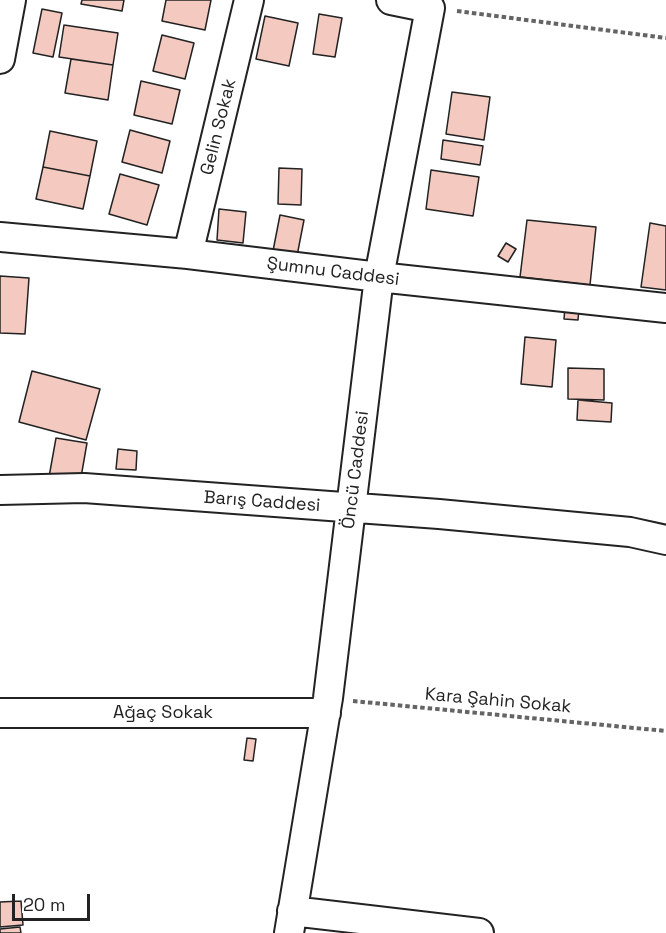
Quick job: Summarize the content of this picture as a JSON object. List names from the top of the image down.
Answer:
{
  "streets": {
    "street": [
      "Gelin Sokak",
      "Şumnu Caddesi",
      "Öncü Caddesi",
      "Barış Caddesi",
      "Ağaç Sokak"
    ],
    "path": ["Kara Şahin Sokak"]
  },
  "crossings": [
    ["Gelin Sokak", "Şumnu Caddesi"],
    ["Şumnu Caddesi", "Öncü Caddesi"],
    ["Öncü Caddesi", "Barış Caddesi"],
    ["Öncü Caddesi", "Kara Şahin Sokak"],
    ["Öncü Caddesi", "Ağaç Sokak"],
    ["Kara Şahin Sokak", "Ağaç Sokak"]
  ],
  "scale_bar": "20 m"
}
